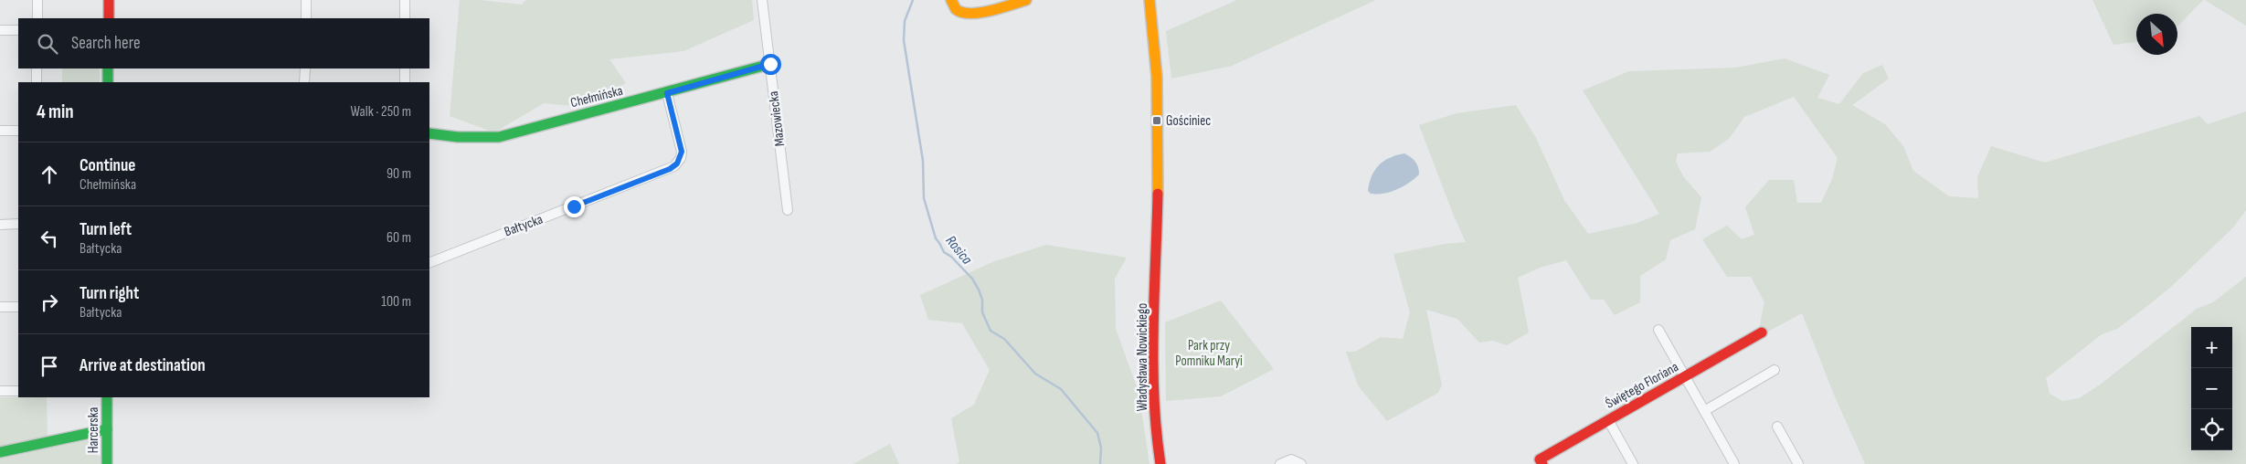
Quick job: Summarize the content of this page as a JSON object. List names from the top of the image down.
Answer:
{
  "streets": {
    "street": [
      "Chełmińska",
      "Mazowiecka",
      "Bałtycka",
      "Władysława Nowickiego",
      "Świętego Floriana",
      "Harcerska"
    ]
  },
  "crossings": [
    ["Chełmińska", "Mazowiecka"],
    ["Chełmińska", "Bałtycka"]
  ],
  "water": ["Rosica"],
  "parks": ["Park przy Pomniku Maryi"],
  "places": {
    "transit": ["Gościniec"]
  },
  "north": "bottom right",
  "page": {
    "search": "Search here",
    "heading": ["4 min", "Walk · 250 m"],
    "list": [
      ["Continue", "Chełmińska", "90 m"],
      ["Turn left", "Bałtycka", "60 m"],
      ["Turn right", "Bałtycka", "100 m"],
      "Arrive at destination"
    ],
    "map_buttons": ["+", "−"]
  }
}
